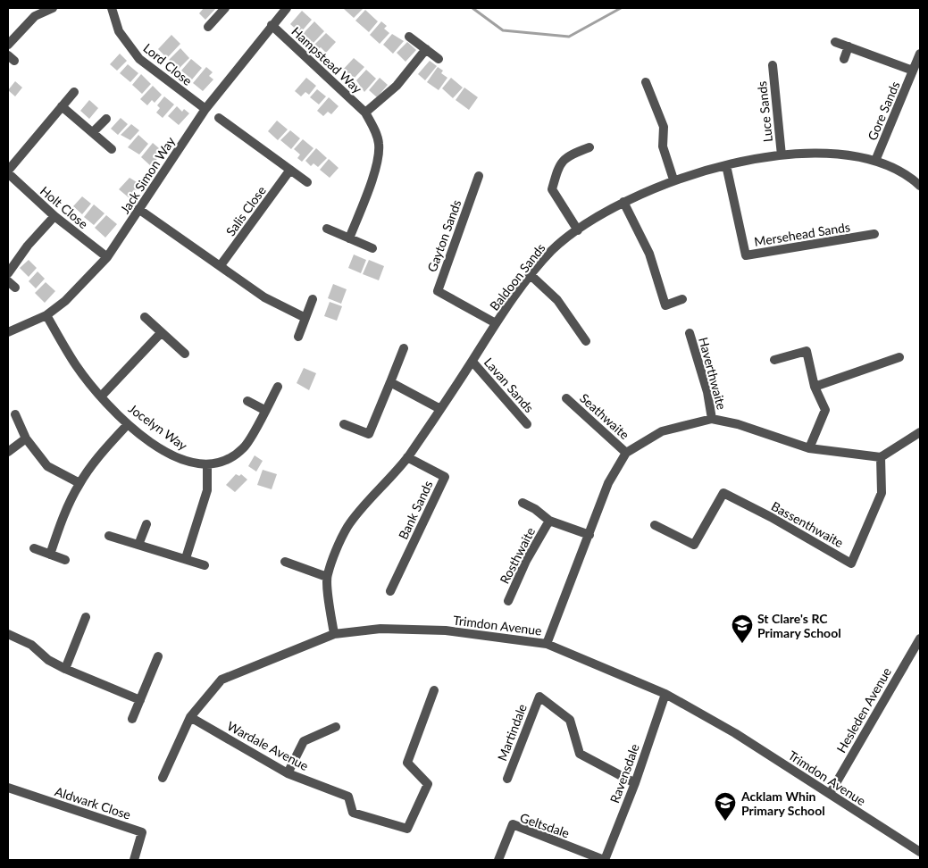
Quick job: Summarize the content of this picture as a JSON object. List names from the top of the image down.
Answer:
{
  "streets": {
    "street": [
      "Hampstead Way",
      "Lord Close",
      "Gore Sands",
      "Luce Sands",
      "Jack Simon Way",
      "Holt Close",
      "Salis Close",
      "Mersehead Sands",
      "Gayton Sands",
      "Baldoon Sands",
      "Haverthwaite",
      "Lavan Sands",
      "Seathwaite",
      "Jocelyn Way",
      "Bank Sands",
      "Bassenthwaite",
      "Rosthwaite",
      "Trimdon Avenue",
      "Hesleden Avenue",
      "Martindale",
      "Wardale Avenue",
      "Ravensdale",
      "Aldwark Close",
      "Geltsdale"
    ]
  },
  "crossings": [
    ["Hampstead Way", "Jack Simon Way"],
    ["Lord Close", "Jack Simon Way"],
    ["Gore Sands", "Baldoon Sands"],
    ["Luce Sands", "Baldoon Sands"],
    ["Jack Simon Way", "Holt Close"],
    ["Jack Simon Way", "Jocelyn Way"],
    ["Mersehead Sands", "Baldoon Sands"],
    ["Gayton Sands", "Baldoon Sands"],
    ["Baldoon Sands", "Lavan Sands"],
    ["Baldoon Sands", "Bank Sands"],
    ["Baldoon Sands", "Trimdon Avenue"],
    ["Trimdon Avenue", "Hesleden Avenue"],
    ["Trimdon Avenue", "Wardale Avenue"],
    ["Trimdon Avenue", "Ravensdale"],
    ["Martindale", "Ravensdale"],
    ["Ravensdale", "Geltsdale"]
  ],
  "places": {
    "school or university": ["St Clare's RC Primary School", "Acklam Whin Primary School"]
  }
}
